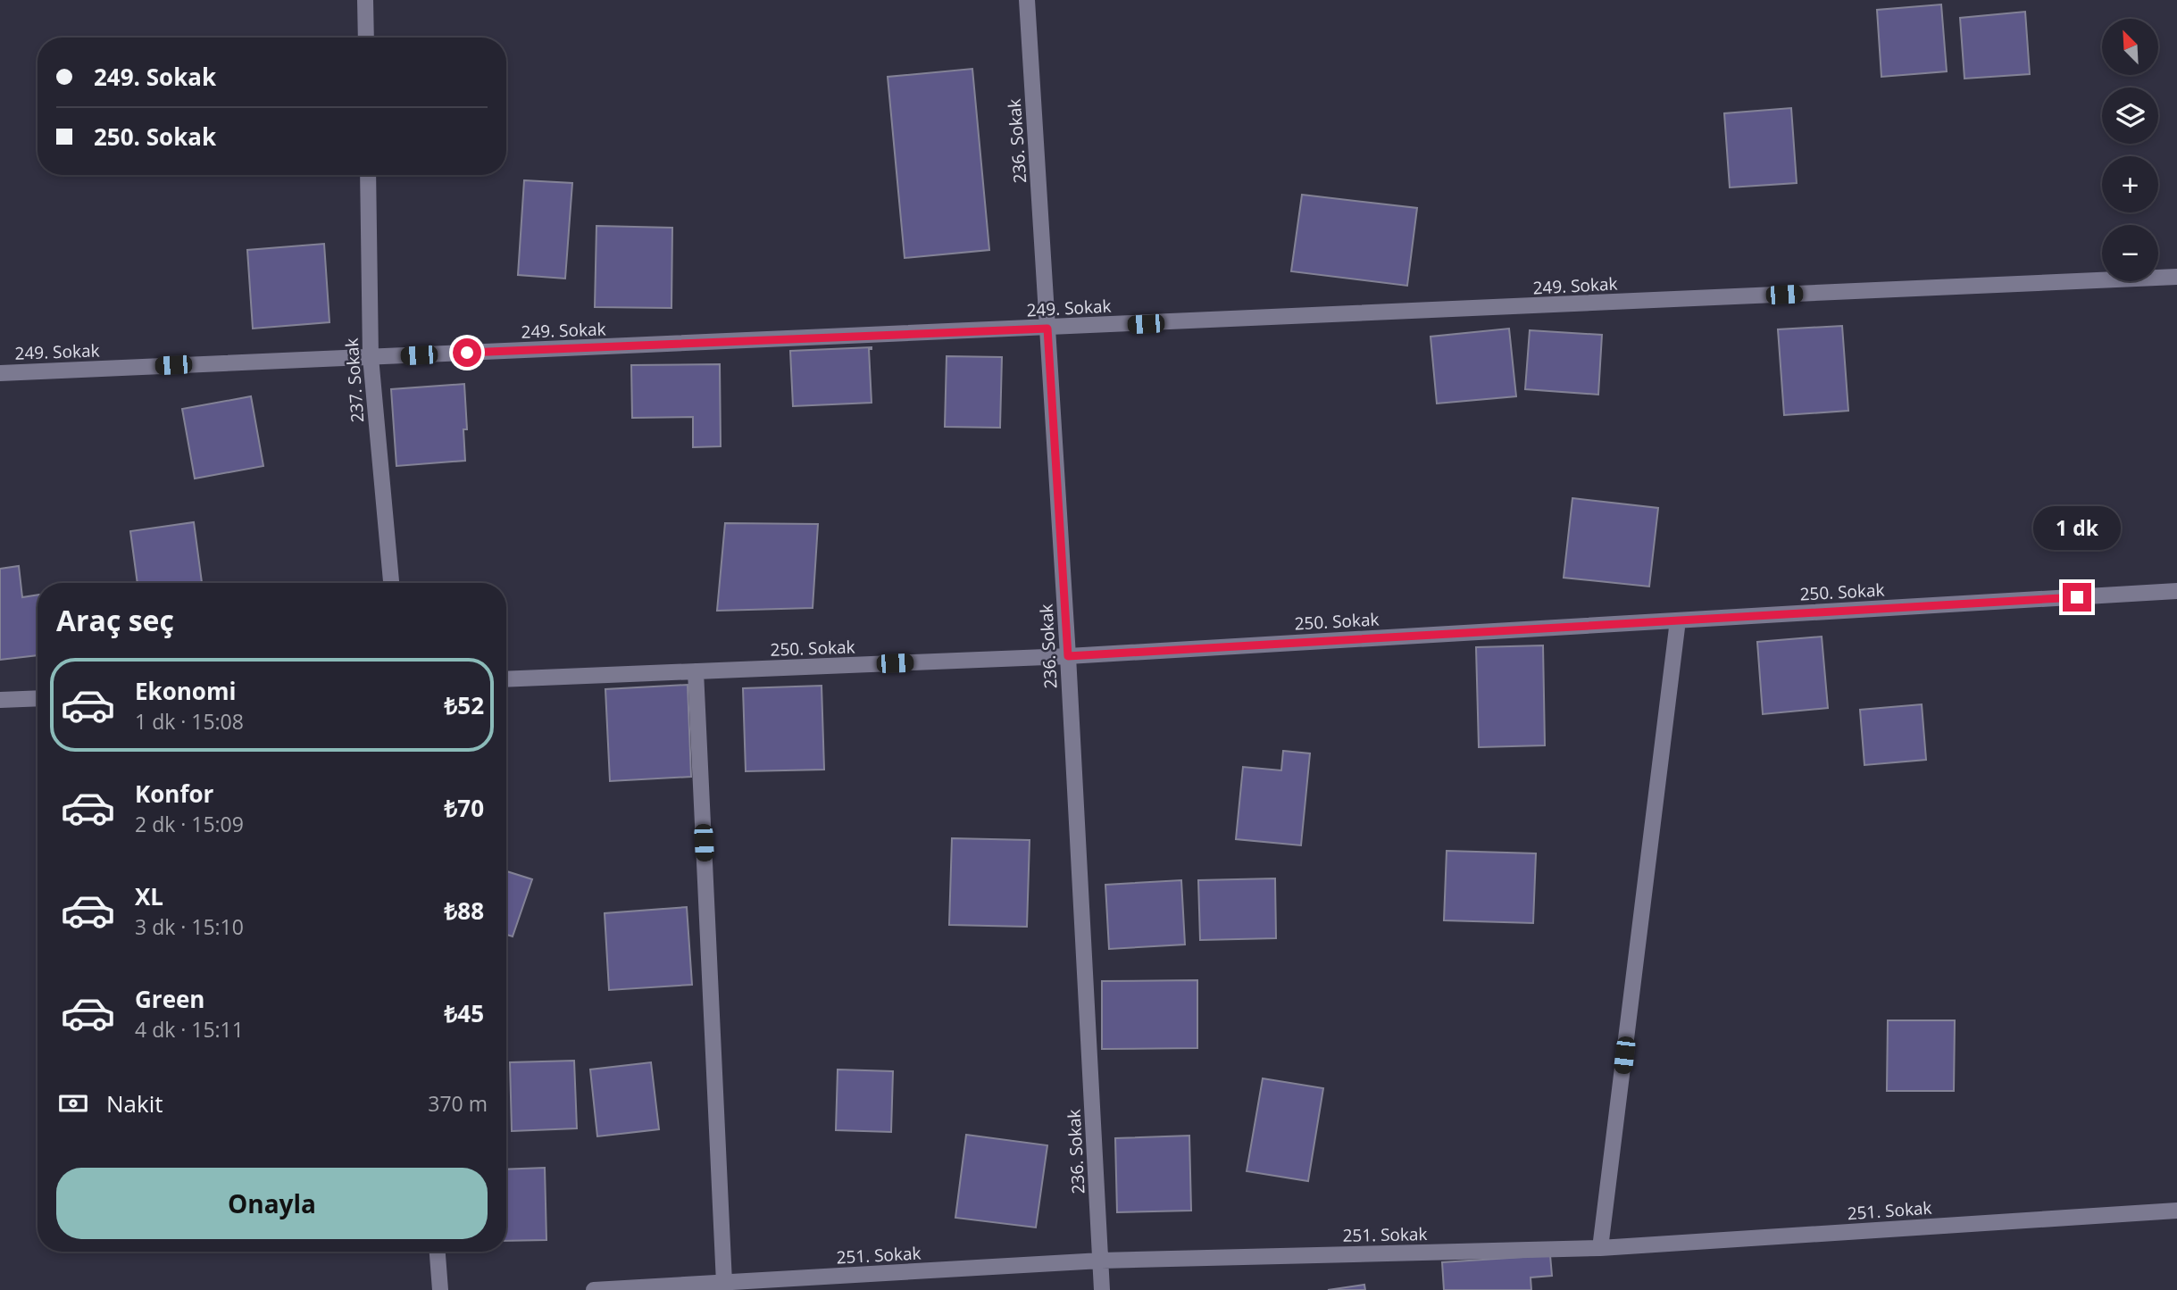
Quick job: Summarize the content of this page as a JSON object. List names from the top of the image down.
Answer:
{
  "streets": {
    "street": [
      "236. Sokak",
      "249. Sokak",
      "237. Sokak",
      "250. Sokak",
      "251. Sokak"
    ]
  },
  "crossings": [
    ["236. Sokak", "249. Sokak"],
    ["236. Sokak", "250. Sokak"],
    ["236. Sokak", "251. Sokak"],
    ["249. Sokak", "237. Sokak"]
  ],
  "north": "top left",
  "page": {
    "map_buttons": ["+", "−"],
    "banner": ["249. Sokak", "250. Sokak"],
    "bubble": "1 dk",
    "heading": "Araç seç",
    "list": [
      {
        "name": "Ekonomi",
        "note": "1 dk · 15:08",
        "value": "₺52"
      },
      {
        "name": "Konfor",
        "note": "2 dk · 15:09",
        "value": "₺70"
      },
      {
        "name": "XL",
        "note": "3 dk · 15:10",
        "value": "₺88"
      },
      {
        "name": "Green",
        "note": "4 dk · 15:11",
        "value": "₺45"
      }
    ],
    "pay": ["Nakit", "370 m"],
    "buttons": "Onayla"
  }
}
